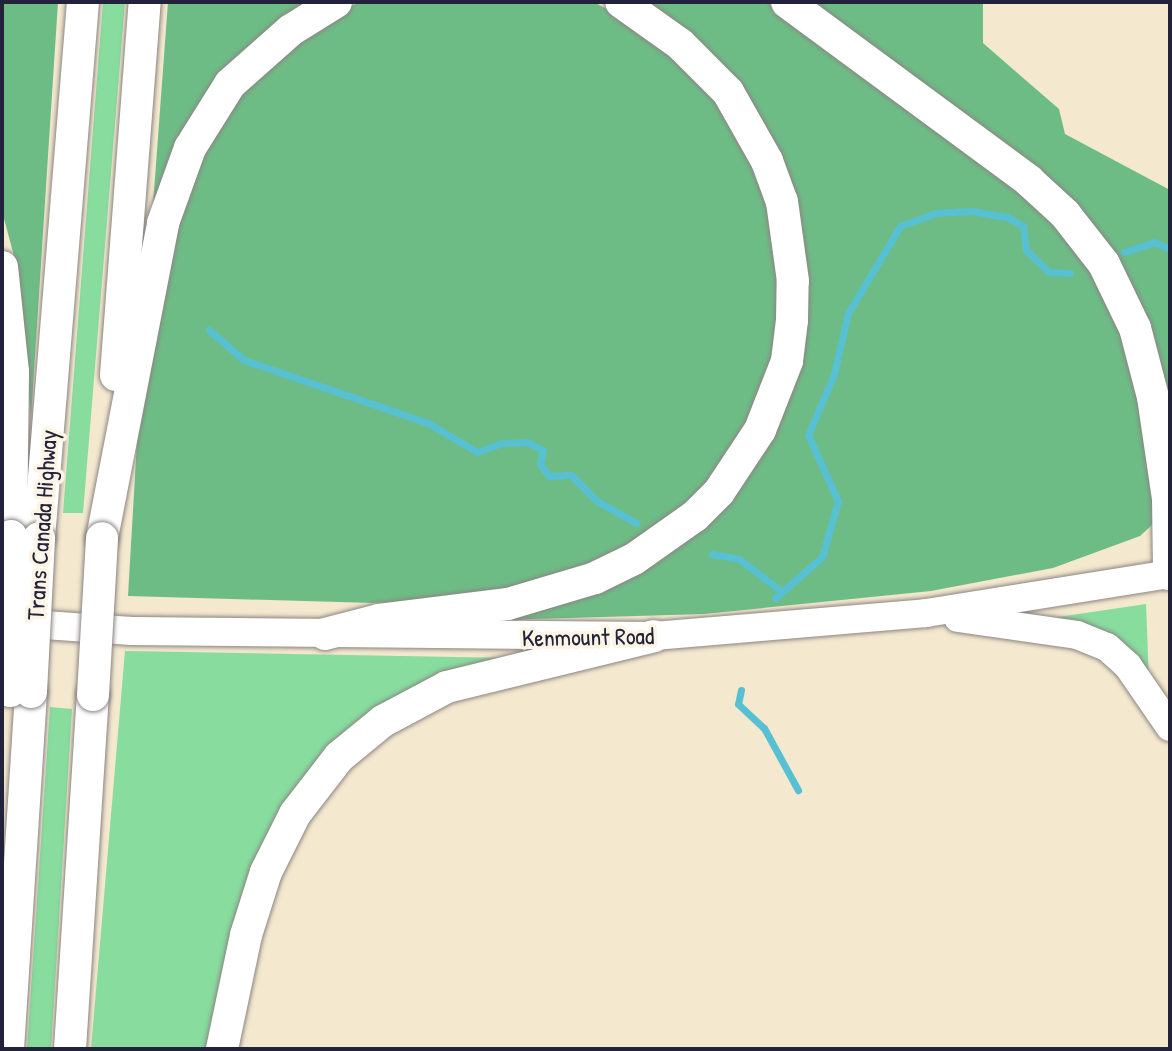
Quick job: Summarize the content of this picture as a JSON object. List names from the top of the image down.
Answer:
{
  "streets": {
    "highway": ["Trans Canada Highway"],
    "main road": ["Kenmount Road"]
  }
}
